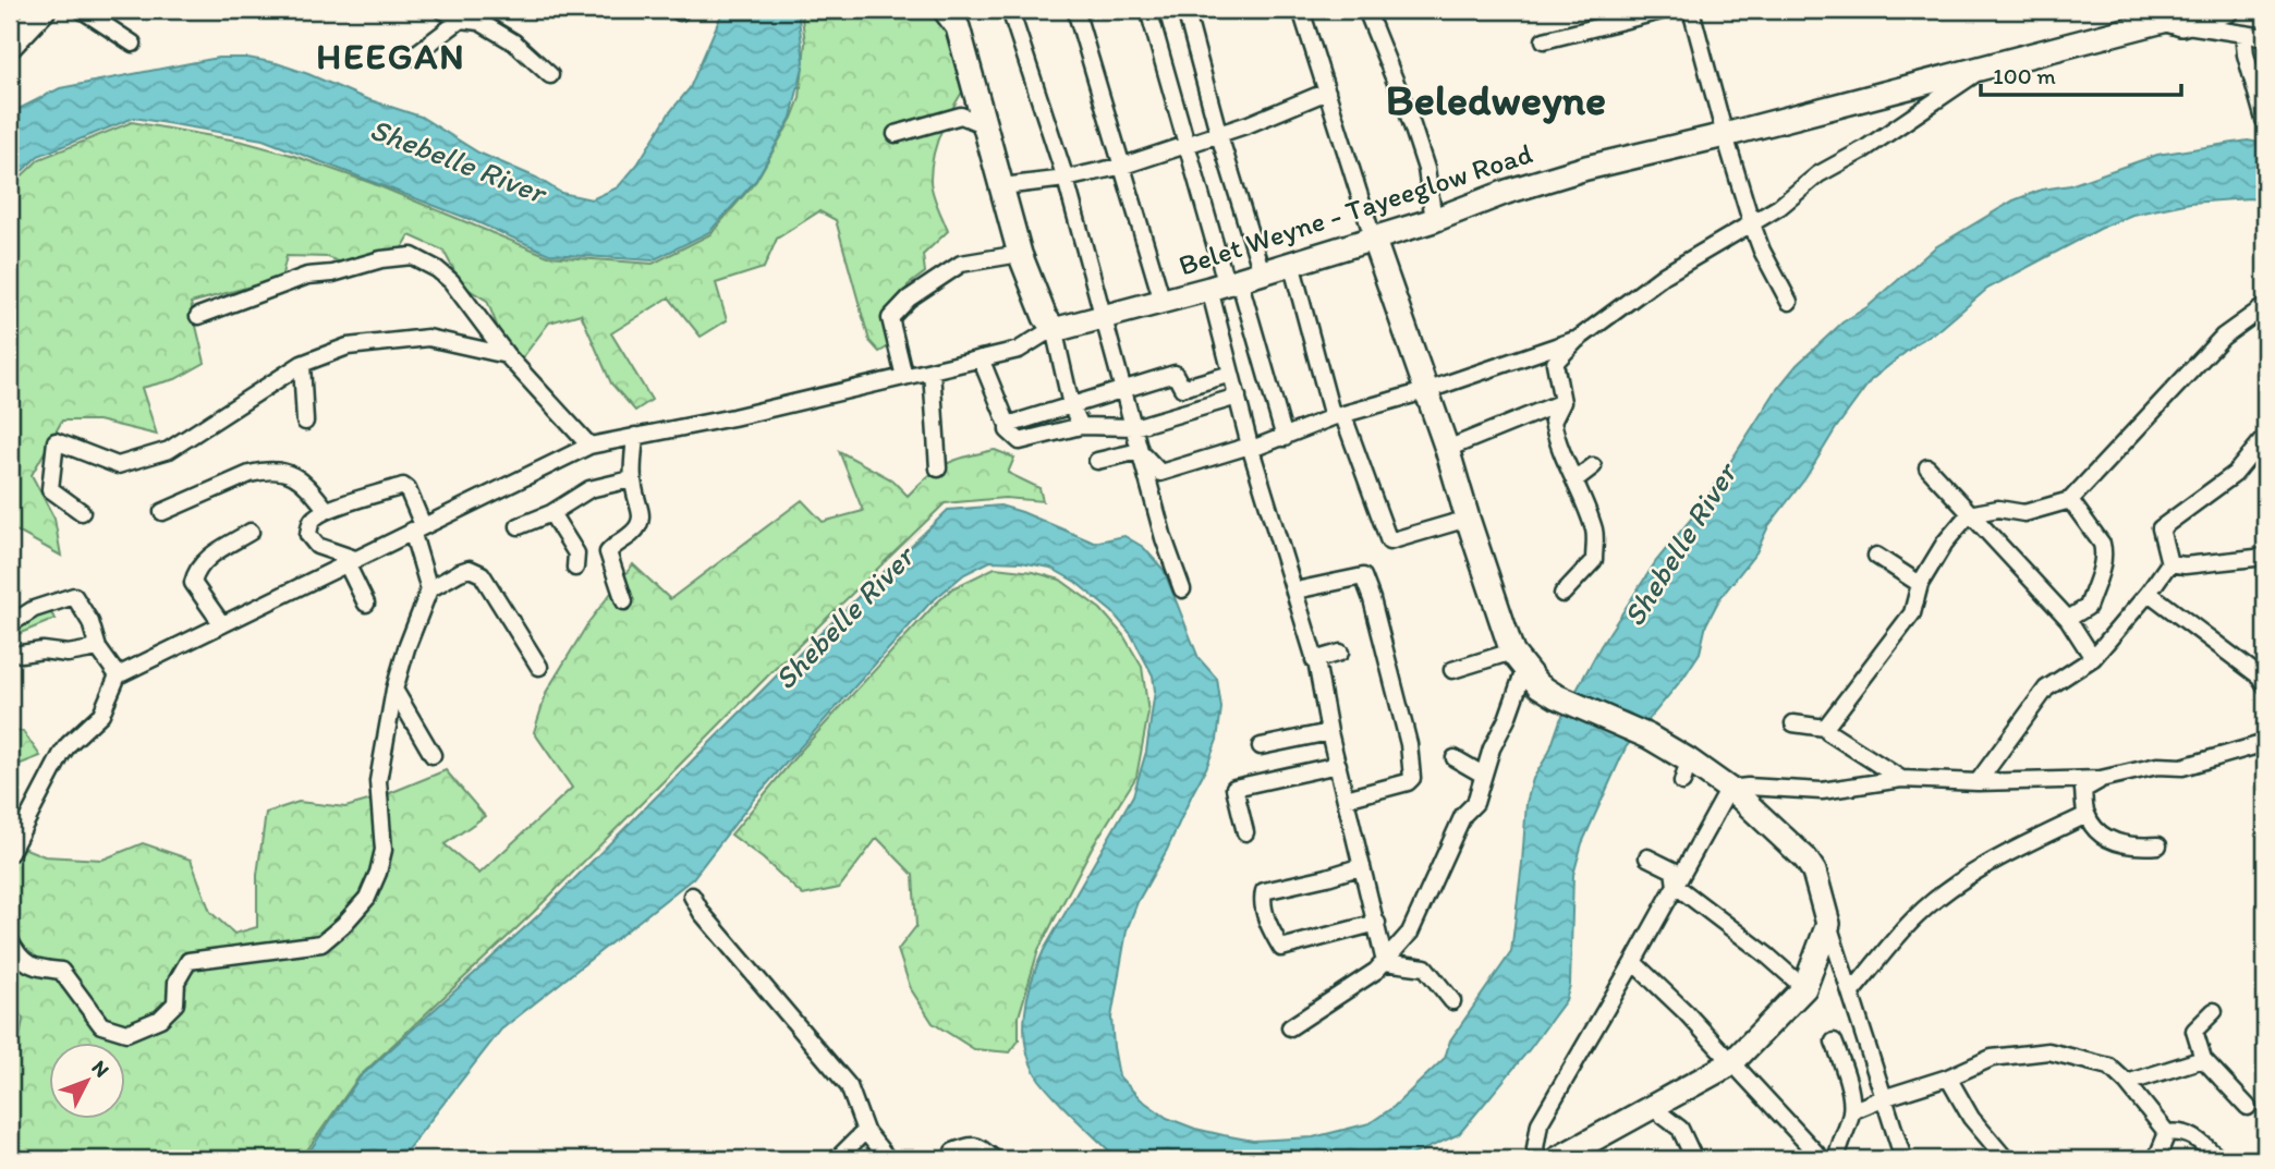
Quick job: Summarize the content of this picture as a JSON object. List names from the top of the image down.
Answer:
{
  "streets": {
    "main road": ["Belet Weyne - Tayeeglow Road"]
  },
  "districts": ["HEEGAN", "Beledweyne"],
  "water": ["Shebelle River"],
  "scale_bar": "100 m",
  "north": "top right"
}
